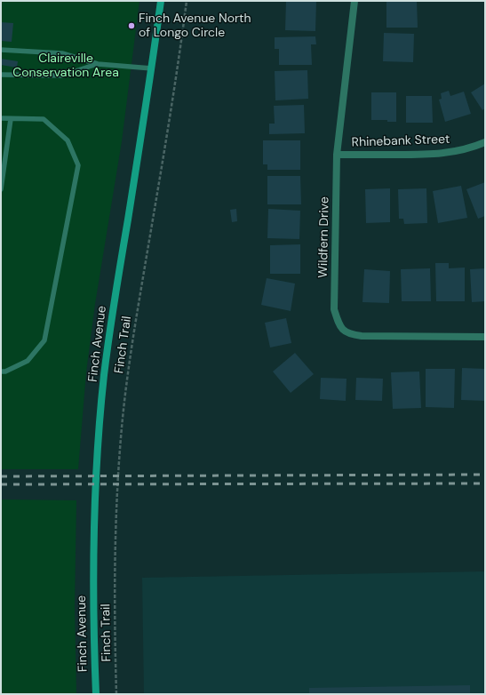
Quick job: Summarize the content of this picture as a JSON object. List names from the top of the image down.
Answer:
{
  "streets": {
    "main road": ["Finch Avenue"],
    "street": ["Rhinebank Street", "Wildfern Drive"],
    "path": ["Finch Trail"]
  },
  "crossings": [
    ["Rhinebank Street", "Wildfern Drive"]
  ],
  "parks": ["Claireville Conservation Area"],
  "places": ["Finch Avenue North of Longo Circle"]
}
